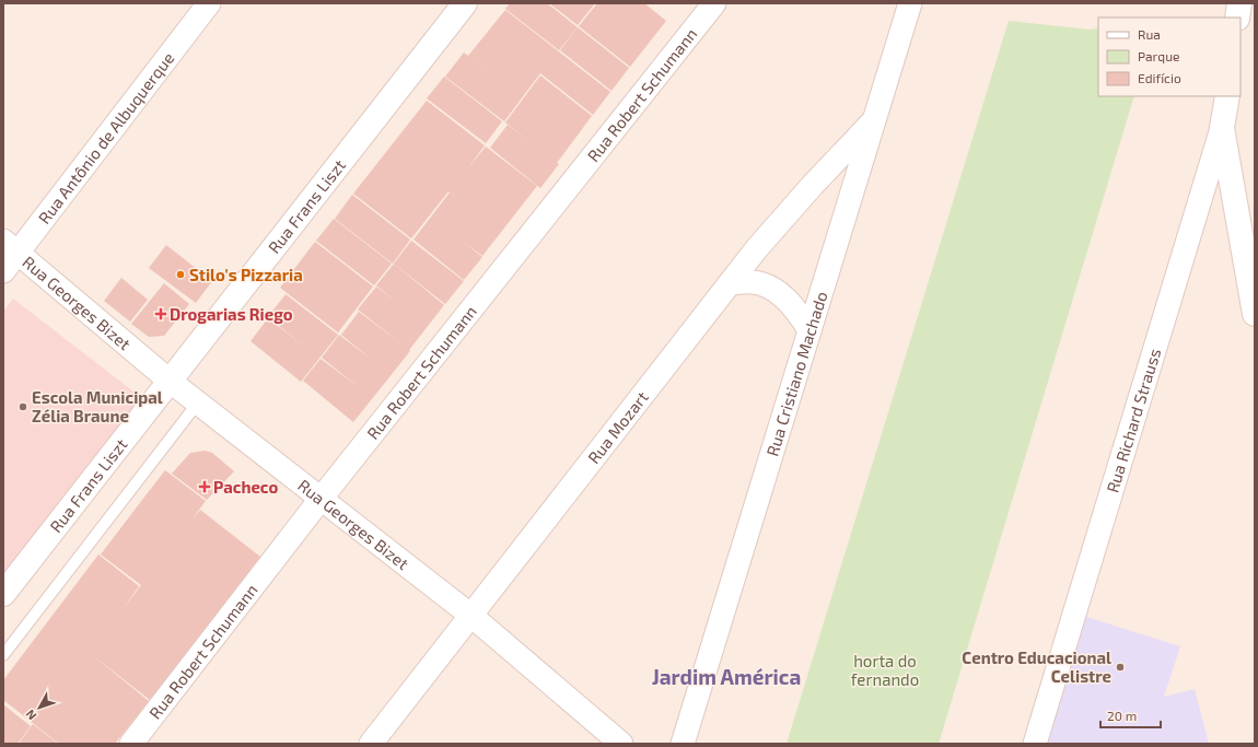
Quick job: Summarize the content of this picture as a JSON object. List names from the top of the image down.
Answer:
{
  "streets": {
    "street": [
      "Rua Robert Schumann",
      "Rua Antônio de Albuquerque",
      "Rua Frans Liszt",
      "Rua Georges Bizet",
      "Rua Cristiano Machado",
      "Rua Richard Strauss",
      "Rua Mozart"
    ]
  },
  "crossings": [
    ["Rua Robert Schumann", "Rua Georges Bizet"],
    ["Rua Antônio de Albuquerque", "Rua Georges Bizet"],
    ["Rua Frans Liszt", "Rua Georges Bizet"],
    ["Rua Georges Bizet", "Rua Mozart"],
    ["Rua Cristiano Machado", "Rua Mozart"]
  ],
  "districts": ["Jardim América"],
  "parks": ["horta do fernando"],
  "places": {
    "other": ["Stilo's Pizzaria", "Escola Municipal Zélia Braune", "Centro Educacional Celistre"],
    "health": ["Drogarias Riego", "Pacheco"]
  },
  "legend": ["Rua", "Parque", "Edifício"],
  "scale_bar": "20 m",
  "north": "bottom left"
}
